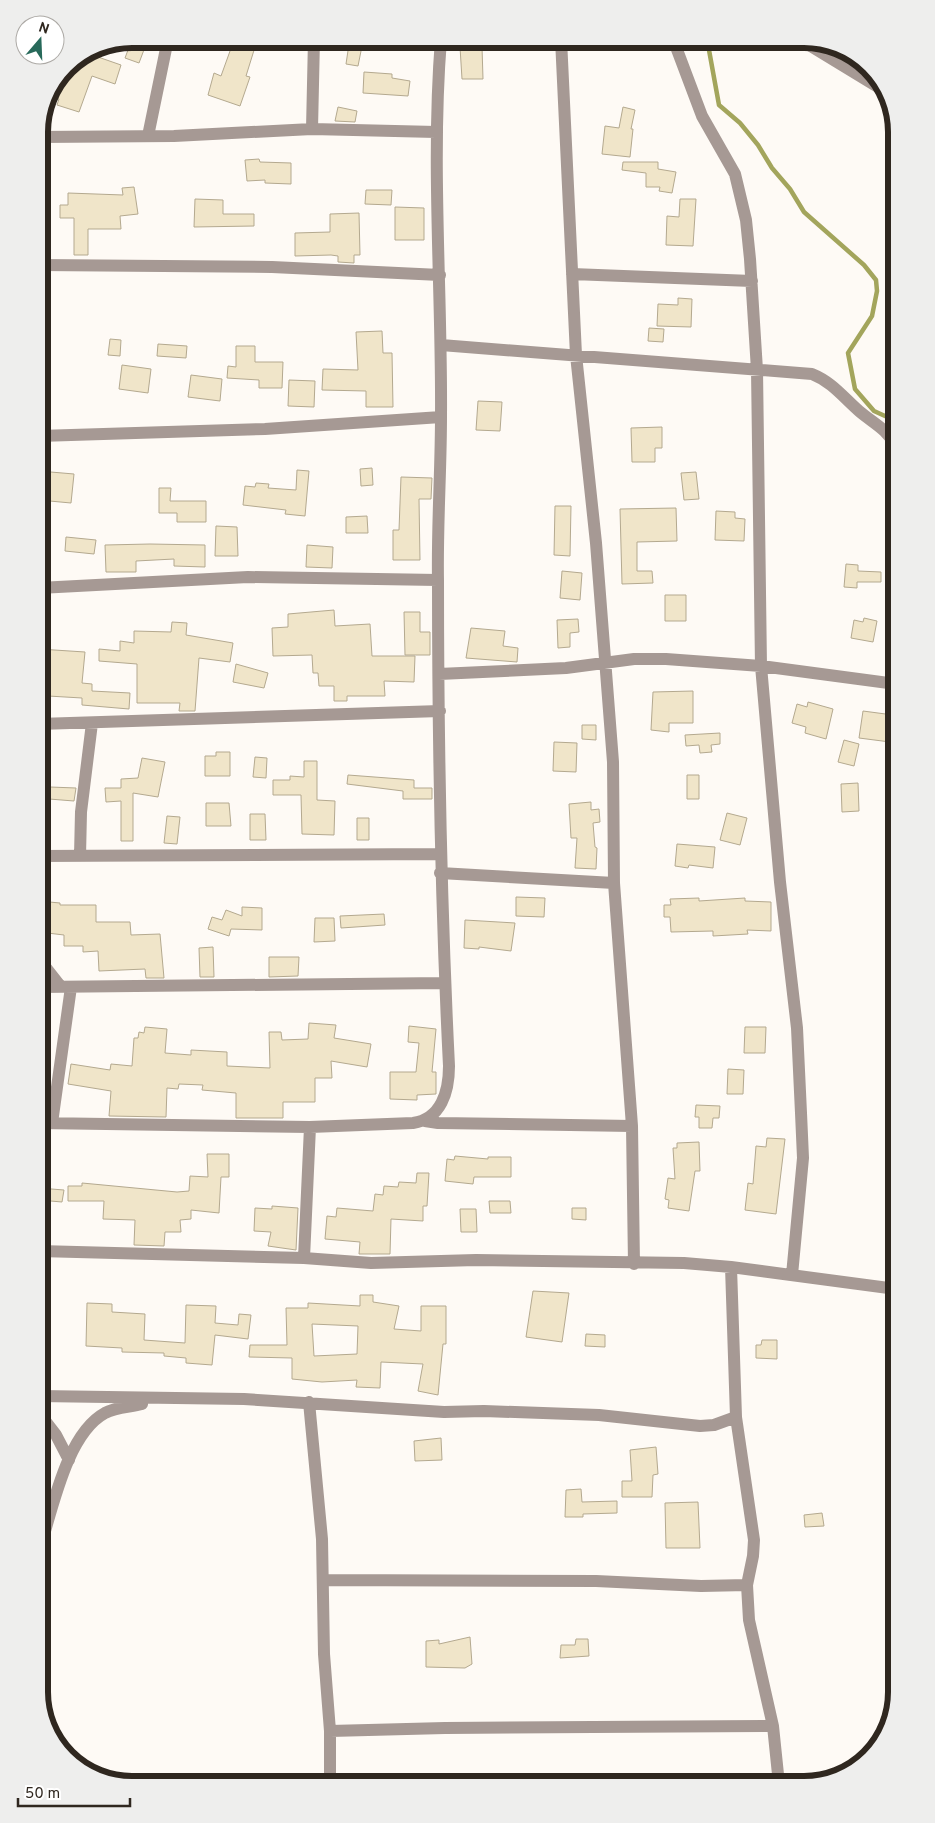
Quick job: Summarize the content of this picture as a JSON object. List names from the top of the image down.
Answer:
{
  "scale_bar": "50 m",
  "north": "top"
}
